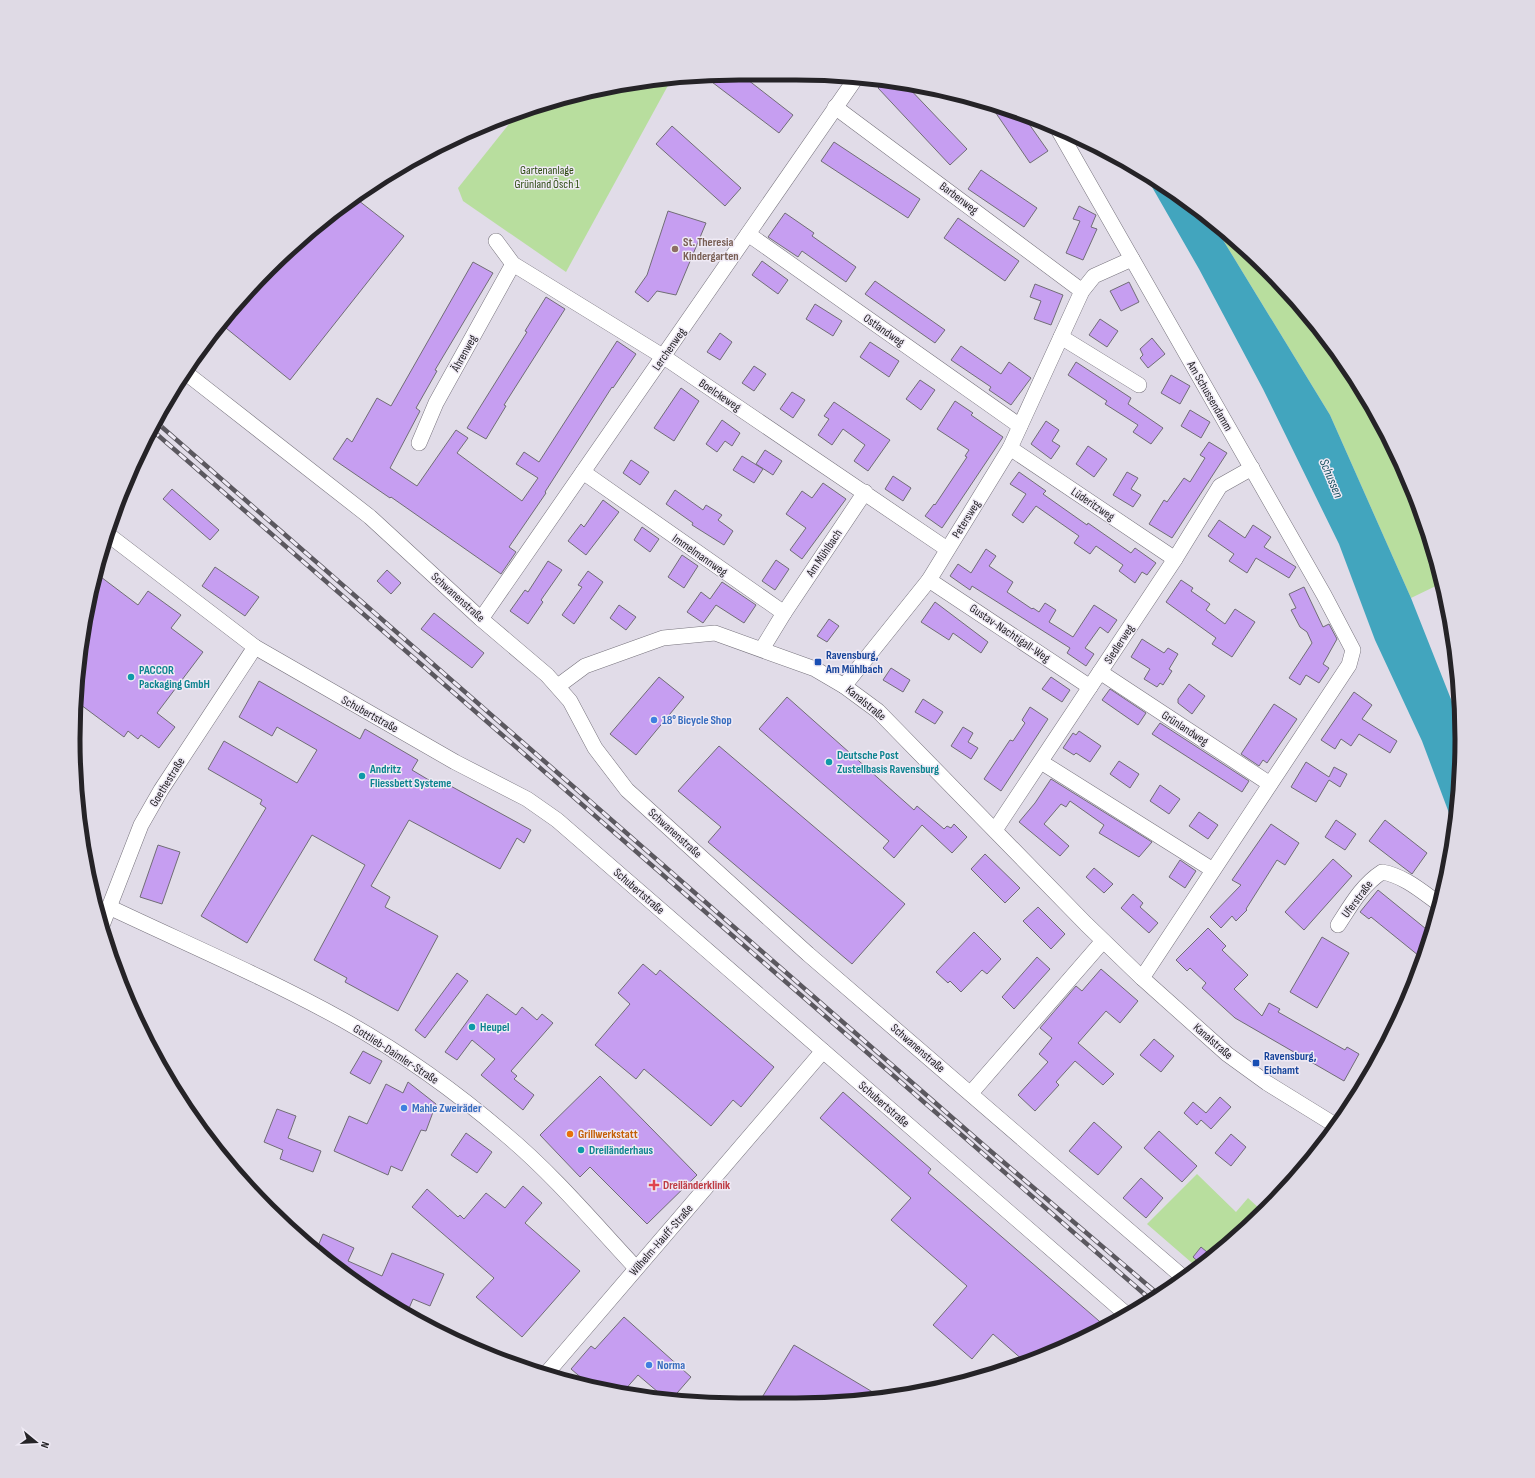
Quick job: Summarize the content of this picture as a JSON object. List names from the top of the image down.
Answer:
{
  "streets": {
    "street": [
      "Barbenweg",
      "Ostlandweg",
      "Lerchenweg",
      "Ährenweg",
      "Boelckeweg",
      "Am Schussendamm",
      "Lüderitzweg",
      "Petersweg",
      "Am Mühlbach",
      "Immelmannweg",
      "Schwanenstraße",
      "Gustav-Nachtigall-Weg",
      "Siedlerweg",
      "Kanalstraße",
      "Schubertstraße",
      "Grünlandweg",
      "Goethestraße",
      "Uferstraße",
      "Gottlieb-Daimler-Straße",
      "Wilhelm-Hauff-Straße"
    ]
  },
  "crossings": [
    ["Barbenweg", "Lerchenweg"],
    ["Barbenweg", "Petersweg"],
    ["Ostlandweg", "Lerchenweg"],
    ["Ostlandweg", "Petersweg"],
    ["Lerchenweg", "Boelckeweg"],
    ["Lerchenweg", "Immelmannweg"],
    ["Lerchenweg", "Schwanenstraße"],
    ["Ährenweg", "Boelckeweg"],
    ["Boelckeweg", "Petersweg"],
    ["Boelckeweg", "Am Mühlbach"],
    ["Am Schussendamm", "Petersweg"],
    ["Am Schussendamm", "Siedlerweg"],
    ["Am Schussendamm", "Grünlandweg"],
    ["Lüderitzweg", "Petersweg"],
    ["Lüderitzweg", "Siedlerweg"],
    ["Petersweg", "Gustav-Nachtigall-Weg"],
    ["Petersweg", "Kanalstraße"],
    ["Am Mühlbach", "Immelmannweg"],
    ["Schwanenstraße", "Kanalstraße"],
    ["Gustav-Nachtigall-Weg", "Siedlerweg"],
    ["Siedlerweg", "Kanalstraße"],
    ["Siedlerweg", "Grünlandweg"],
    ["Schubertstraße", "Goethestraße"],
    ["Schubertstraße", "Wilhelm-Hauff-Straße"],
    ["Goethestraße", "Gottlieb-Daimler-Straße"],
    ["Gottlieb-Daimler-Straße", "Wilhelm-Hauff-Straße"]
  ],
  "water": ["Schussen"],
  "parks": ["Gartenanlage Grünland Ösch 1"],
  "places": {
    "other": [
      "St. Theresia Kindergarten",
      "PACCOR Packaging GmbH",
      "18° Bicycle Shop",
      "Deutsche Post Zustellbasis Ravensburg",
      "Andritz Fliessbett Systeme",
      "Heupel",
      "Mahle Zweiräder",
      "Grillwerkstatt",
      "Dreiländerhaus",
      "Norma"
    ],
    "transit": ["Ravensburg, Am Mühlbach", "Ravensburg, Eichamt"],
    "health": ["Dreiländerklinik"]
  },
  "north": "right"
}
